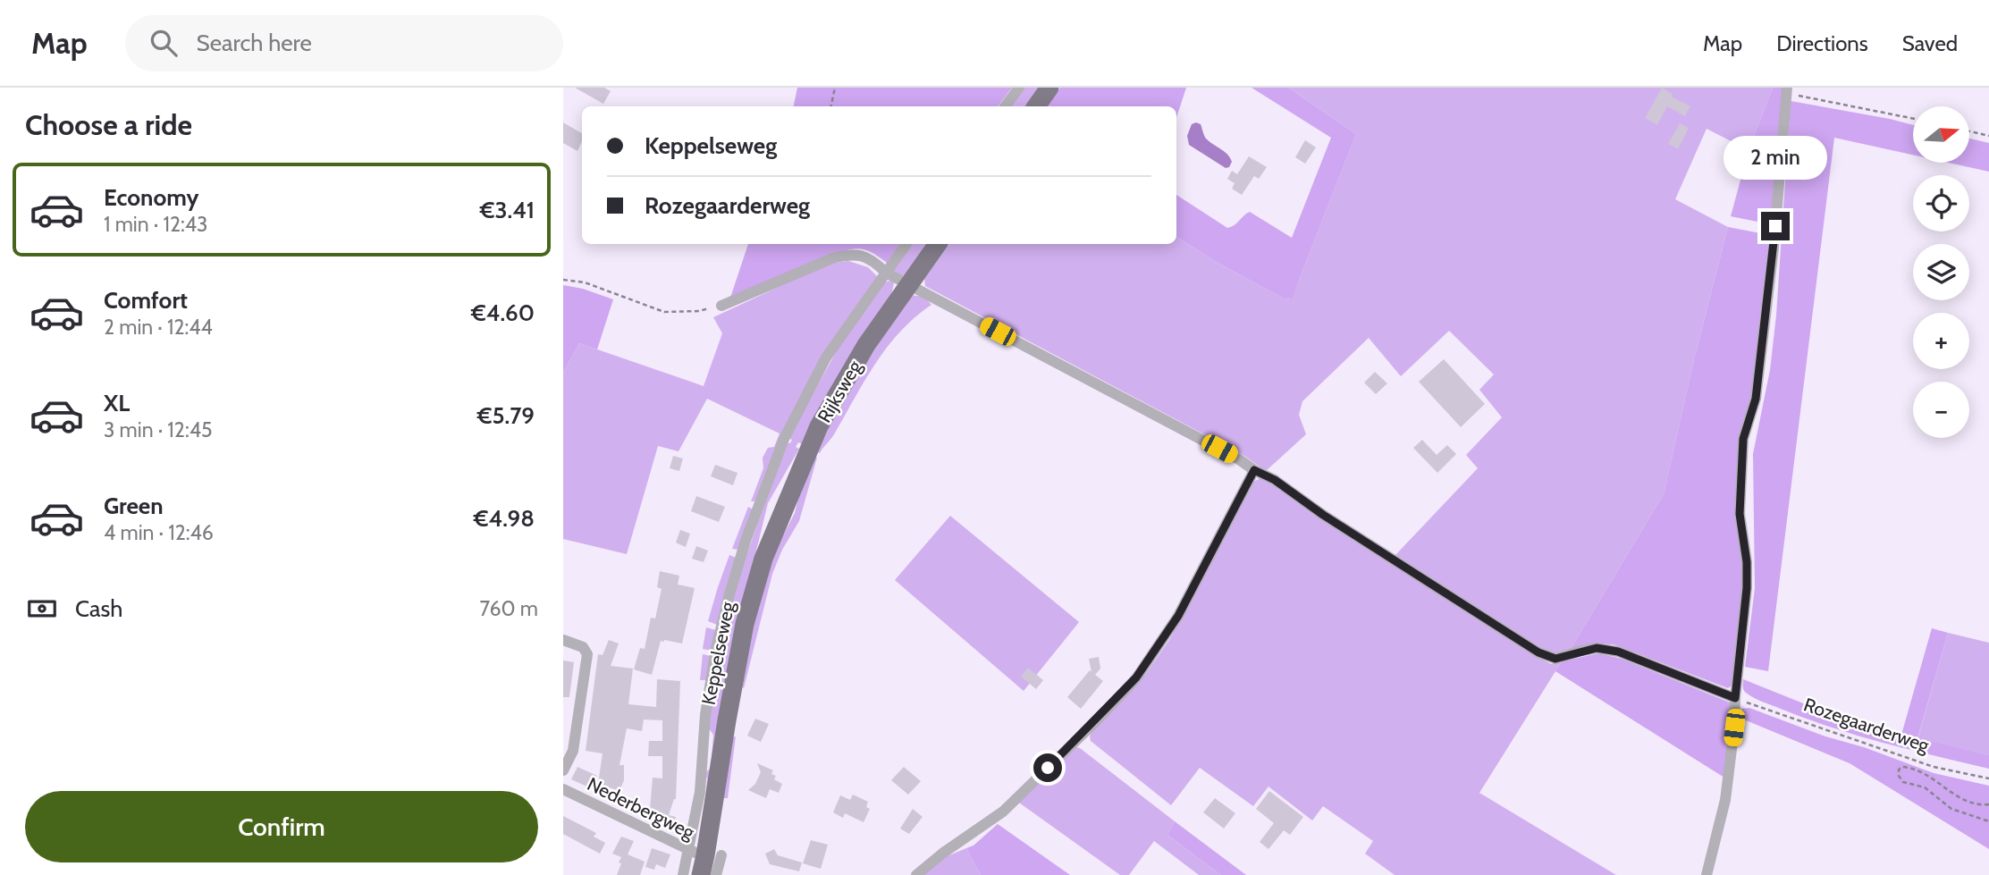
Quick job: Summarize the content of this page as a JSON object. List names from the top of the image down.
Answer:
{
  "streets": {
    "main road": ["Rijksweg", "Keppelseweg"],
    "street": ["Nederbergweg"],
    "path": ["Rozegaarderweg"]
  },
  "crossings": [
    ["Rijksweg", "Keppelseweg"],
    ["Keppelseweg", "Nederbergweg"]
  ],
  "north": "right",
  "page": {
    "header": "Map",
    "search": "Search here",
    "nav": ["Map", "Directions", "Saved"],
    "heading": "Choose a ride",
    "map_buttons": ["+", "−"],
    "banner": ["Keppelseweg", "Rozegaarderweg"],
    "bubble": "2 min",
    "list": [
      {
        "name": "Economy",
        "note": "1 min · 12:43",
        "value": "€3.41"
      },
      {
        "name": "Comfort",
        "note": "2 min · 12:44",
        "value": "€4.60"
      },
      {
        "name": "XL",
        "note": "3 min · 12:45",
        "value": "€5.79"
      },
      {
        "name": "Green",
        "note": "4 min · 12:46",
        "value": "€4.98"
      }
    ],
    "pay": ["Cash", "760 m"],
    "buttons": "Confirm"
  }
}
